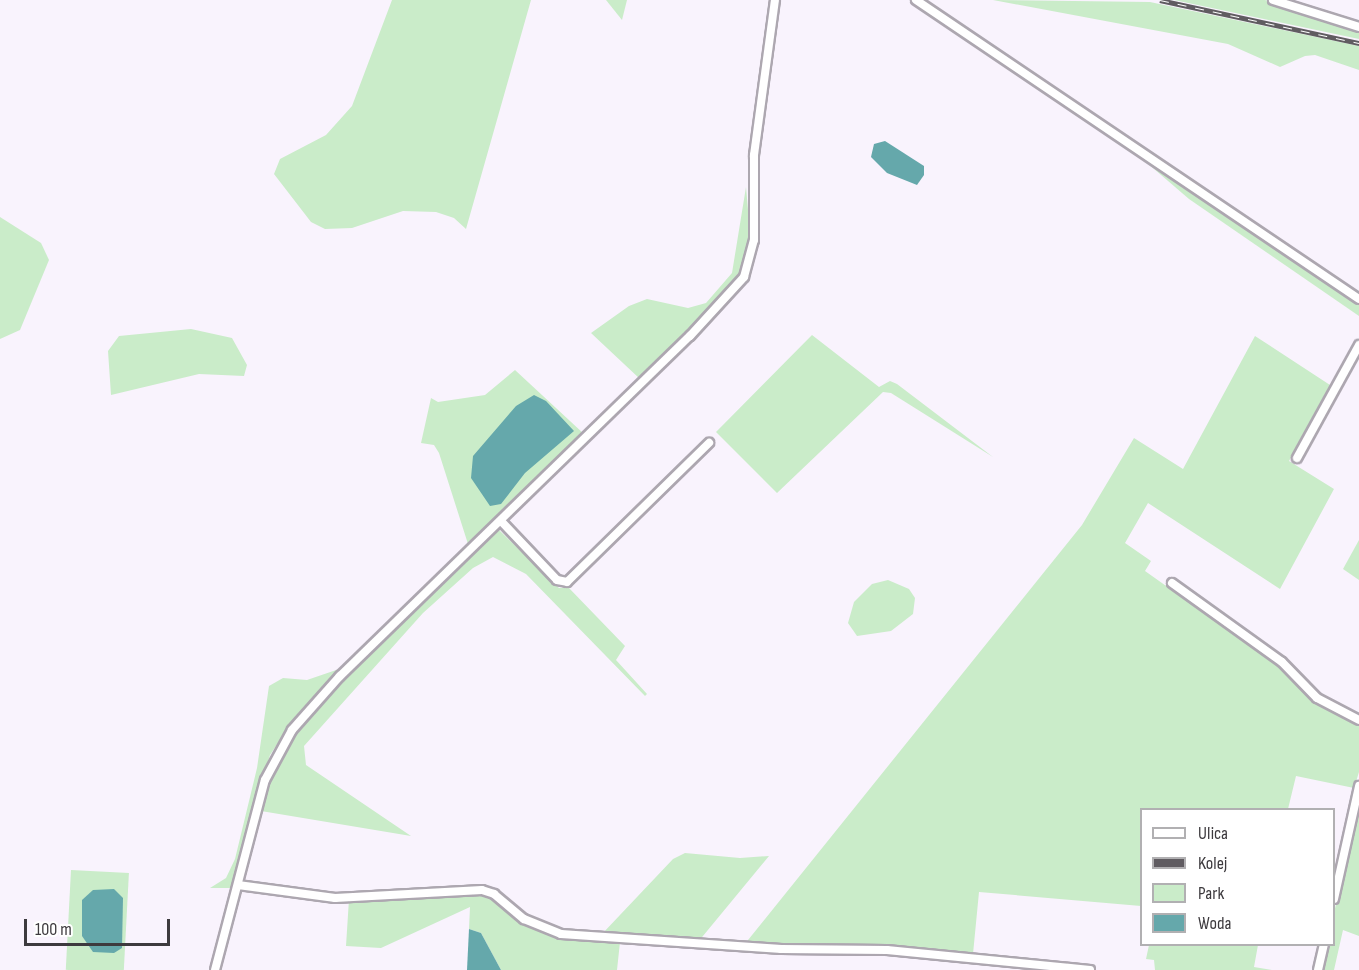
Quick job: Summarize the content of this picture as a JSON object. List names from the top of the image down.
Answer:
{
  "legend": [
    "Ulica",
    "Kolej",
    "Park",
    "Woda"
  ],
  "scale_bar": "100 m"
}
